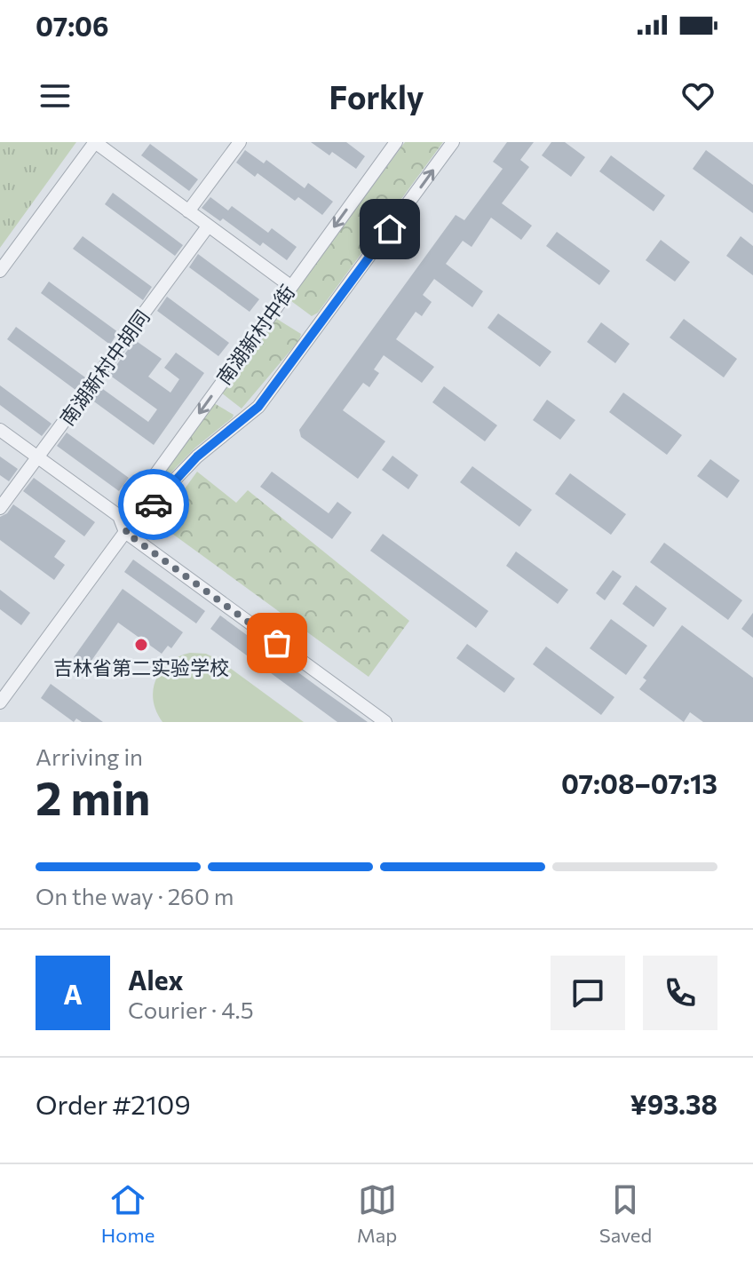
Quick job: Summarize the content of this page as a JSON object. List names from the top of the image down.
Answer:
{
  "streets": {
    "street": ["南湖新村中街", "南湖新村中胡同"]
  },
  "places": ["吉林省第二实验学校"],
  "page": {
    "status": "07:06",
    "header": "Forkly",
    "heading": ["2 min", "Arriving in", "07:08–07:13"],
    "panel": [
      "Alex",
      "Courier · 4.5",
      "Order #2109",
      "¥93.38"
    ],
    "bar": "On the way · 260 m",
    "round": "A",
    "tabs": ["Home", "Map", "Saved"]
  }
}
